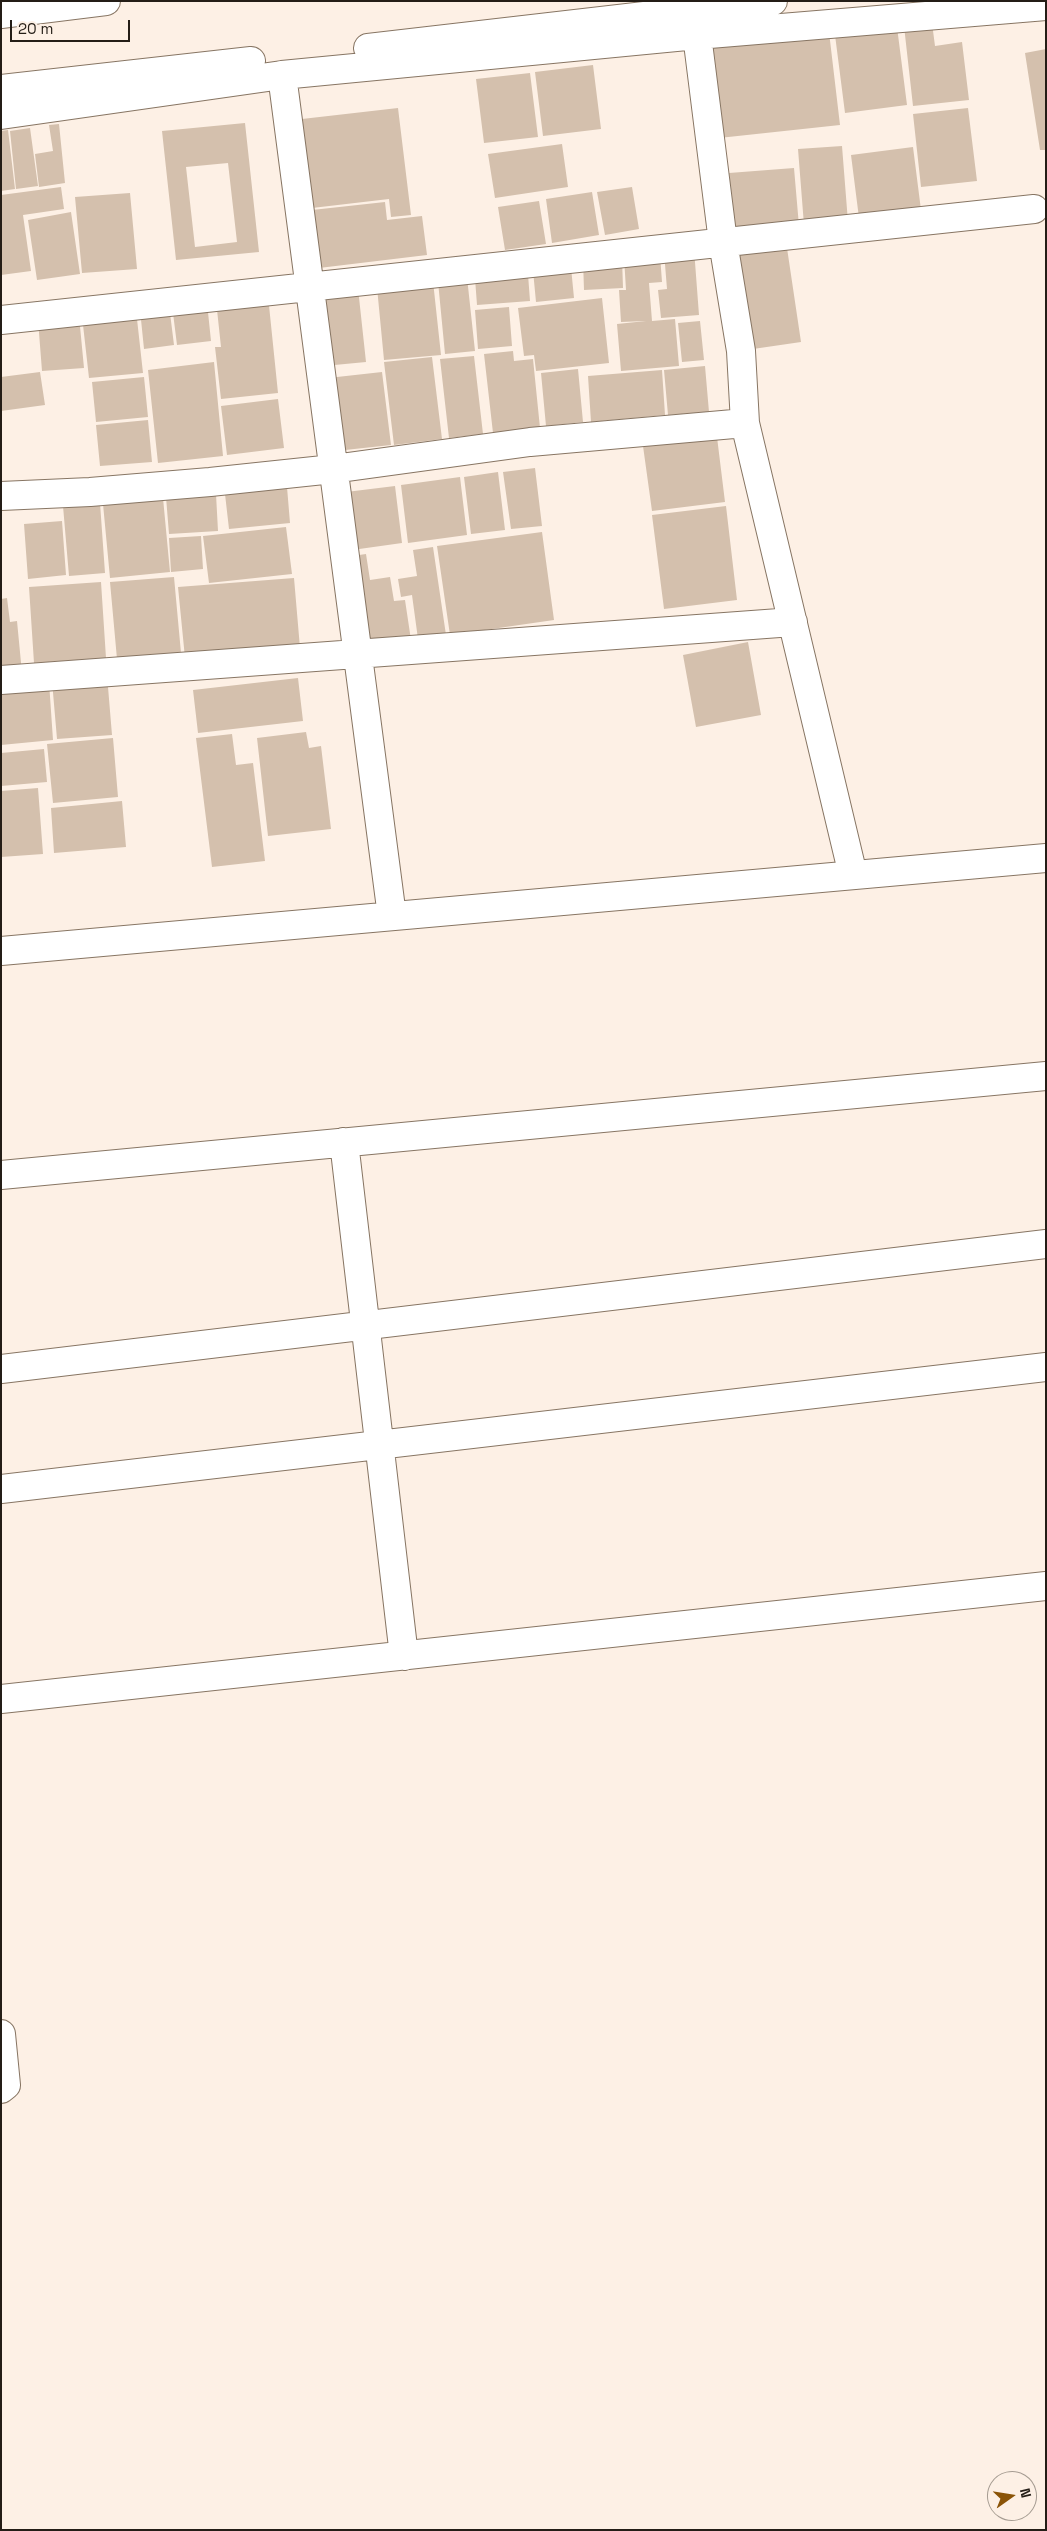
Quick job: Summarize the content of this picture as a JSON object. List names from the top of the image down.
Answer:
{
  "scale_bar": "20 m",
  "north": "right"
}
